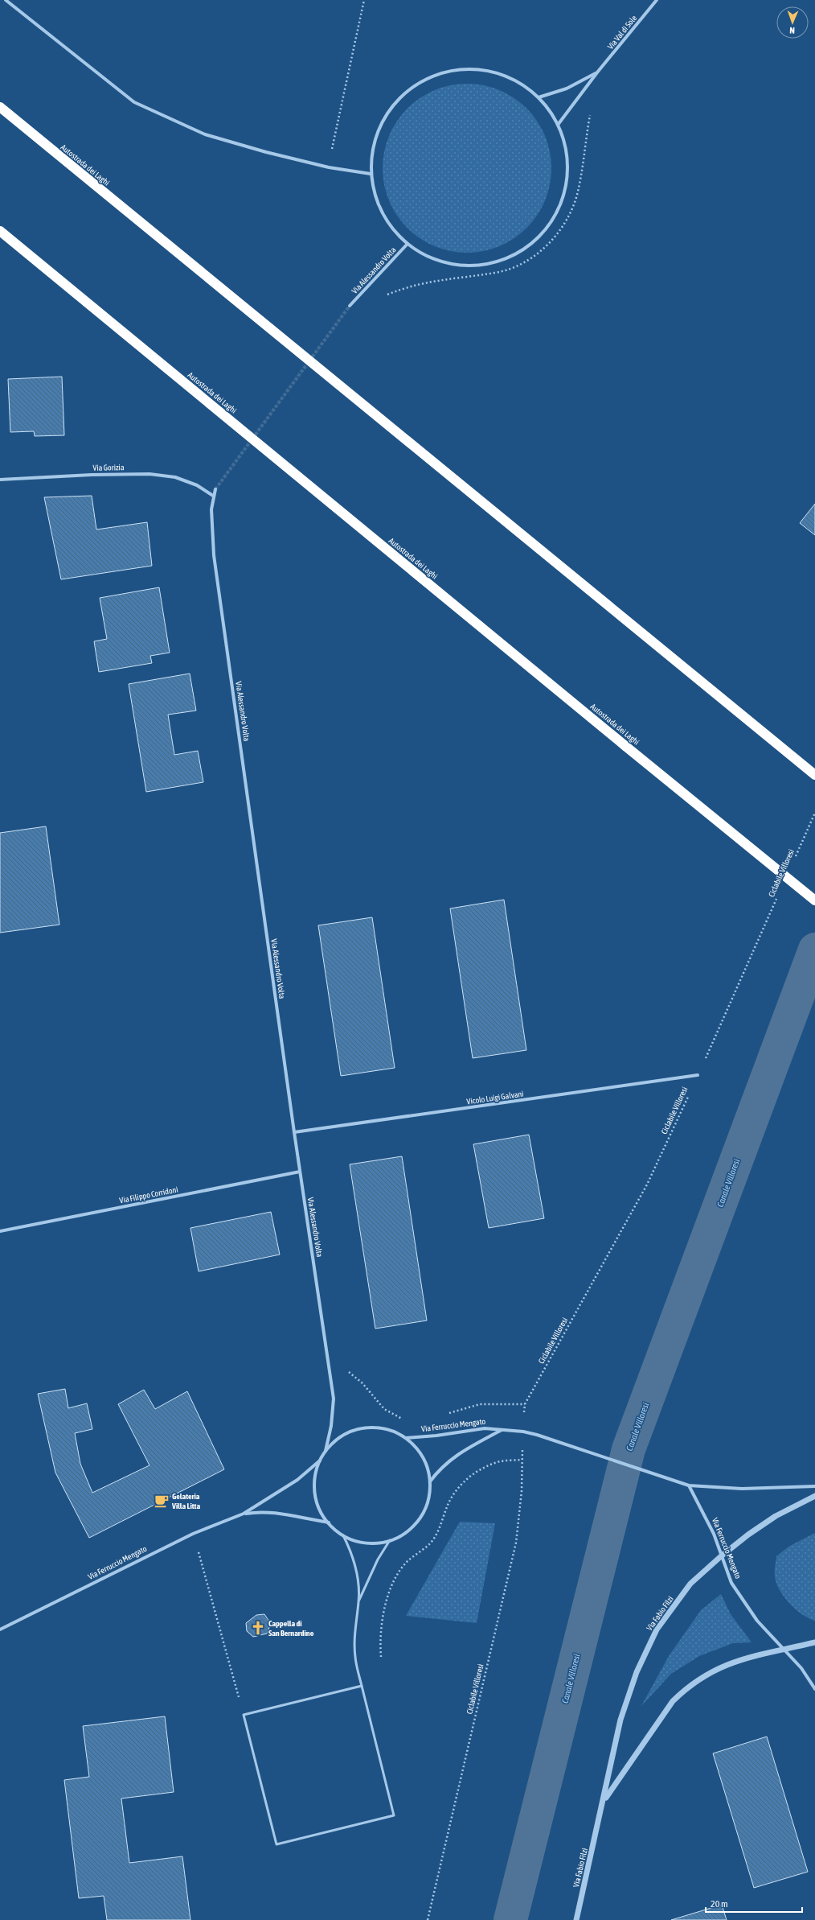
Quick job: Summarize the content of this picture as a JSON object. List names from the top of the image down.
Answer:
{
  "streets": {
    "highway": ["Autostrada dei Laghi"],
    "street": [
      "Via Val di Sole",
      "Via Alessandro Volta",
      "Via Gorizia",
      "Vicolo Luigi Galvani",
      "Via Filippo Corridoni",
      "Via Ferruccio Mengato",
      "Via Fabio Filzi"
    ],
    "path": ["Ciclabile Villoresi"]
  },
  "crossings": [
    ["Via Alessandro Volta", "Via Gorizia"],
    ["Via Alessandro Volta", "Vicolo Luigi Galvani"],
    ["Via Alessandro Volta", "Via Filippo Corridoni"],
    ["Ciclabile Villoresi", "Vicolo Luigi Galvani"],
    ["Via Ferruccio Mengato", "Via Fabio Filzi"]
  ],
  "water": ["Canale Villoresi"],
  "places": {
    "cafe": ["Gelateria Villa Litta"],
    "church": ["Cappella di San Bernardino"]
  },
  "scale_bar": "20 m",
  "north": "bottom"
}
